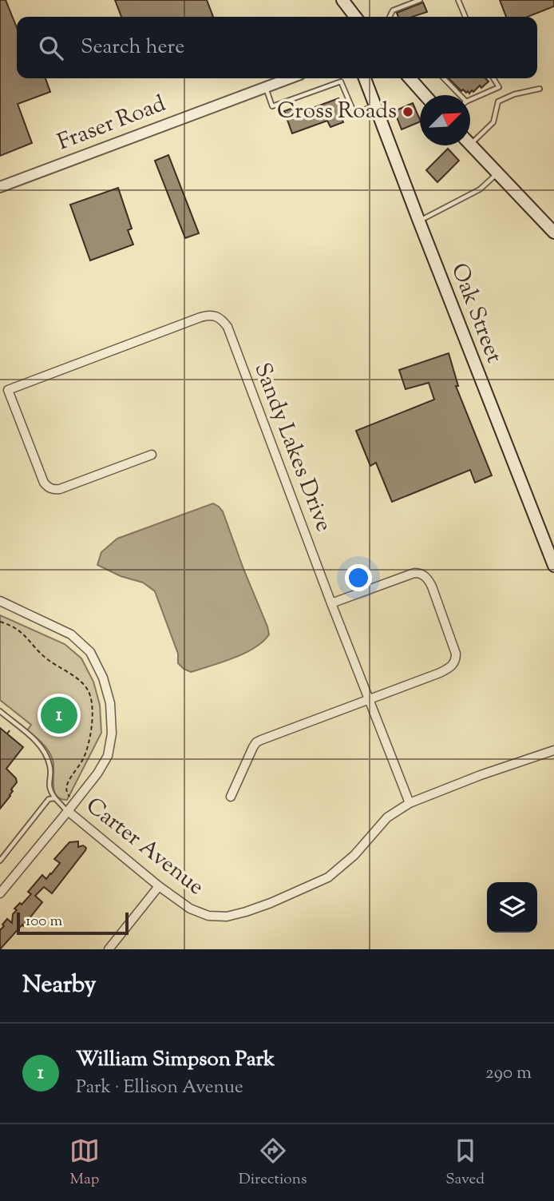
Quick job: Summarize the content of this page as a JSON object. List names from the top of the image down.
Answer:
{
  "streets": {
    "main road": ["Oak Street"],
    "street": ["Fraser Road", "Sandy Lakes Drive", "Carter Avenue"]
  },
  "crossings": [
    ["Sandy Lakes Drive", "Carter Avenue"]
  ],
  "places": ["Cross Roads"],
  "scale_bar": "100 m",
  "north": "top right",
  "page": {
    "search": "Search here",
    "pins": "1",
    "scale": "100 m",
    "heading": "Nearby",
    "list": [
      {
        "mark": "1",
        "name": "William Simpson Park",
        "note": "Park · Ellison Avenue",
        "value": "290 m"
      }
    ],
    "nav": ["Map", "Directions", "Saved"]
  }
}
